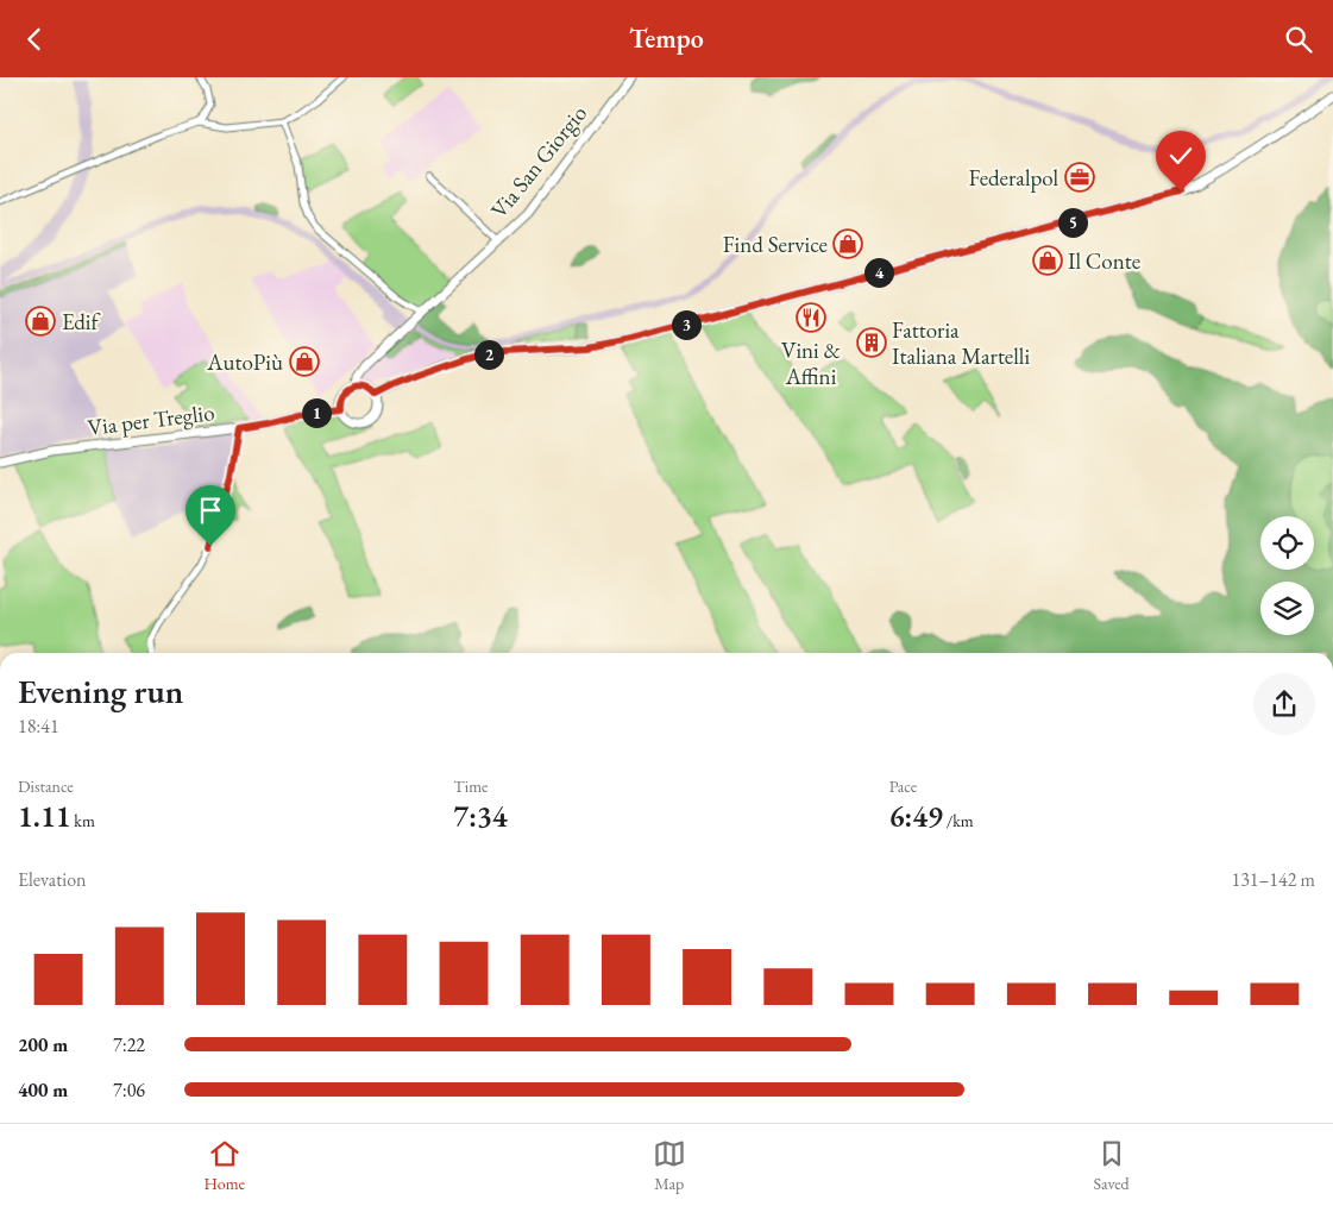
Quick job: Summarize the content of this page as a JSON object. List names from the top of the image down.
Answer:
{
  "streets": {
    "main road": ["Via San Giorgio", "Via per Treglio"]
  },
  "crossings": [
    ["Via San Giorgio", "Via per Treglio"]
  ],
  "places": {
    "office": ["Federalpol"],
    "shop": [
      "Find Service",
      "Il Conte",
      "Edif",
      "AutoPiù"
    ],
    "restaurant": ["Vini & Affini"],
    "building": ["Fattoria Italiana Martelli"]
  },
  "page": {
    "header": "Tempo",
    "pins": [
      "5",
      "4",
      "3",
      "2",
      "1"
    ],
    "heading": ["Evening run", "18:41"],
    "stats": [
      ["Distance", "1.11 km"],
      ["Time", "7:34"],
      ["Pace", "6:49 /km"]
    ],
    "chart": ["Elevation", "131–142 m"],
    "list": [
      {
        "name": "200 m",
        "note": "7:22"
      },
      {
        "name": "400 m",
        "note": "7:06"
      }
    ],
    "tabs": ["Home", "Map", "Saved"]
  }
}
